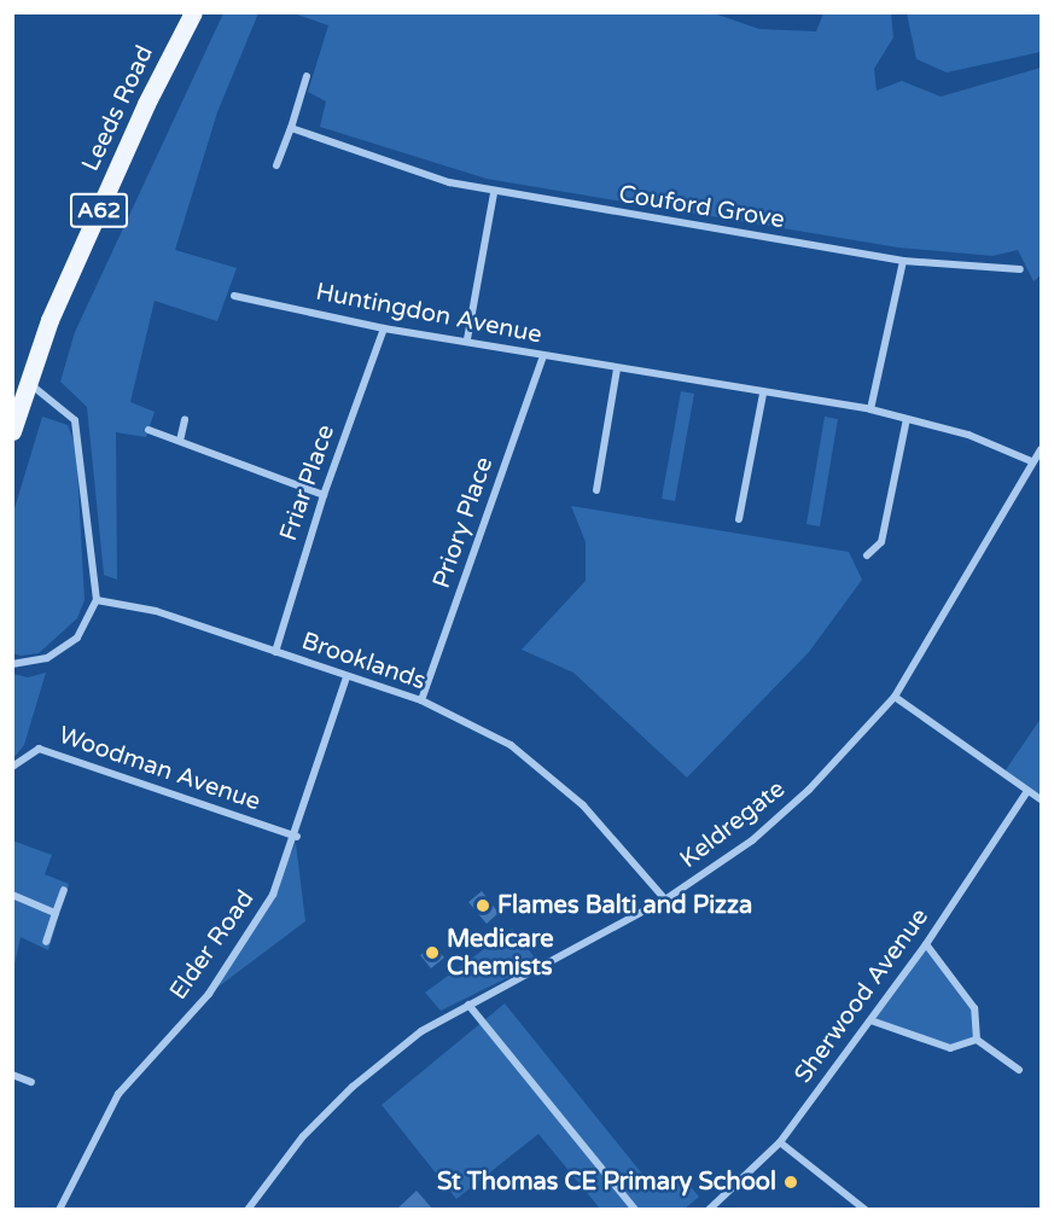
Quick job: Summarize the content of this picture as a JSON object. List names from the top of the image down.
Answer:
{
  "streets": {
    "main road": ["Leeds Road", "A62"],
    "street": [
      "Couford Grove",
      "Huntingdon Avenue",
      "Friar Place",
      "Priory Place",
      "Brooklands",
      "Woodman Avenue",
      "Keldregate",
      "Elder Road",
      "Sherwood Avenue"
    ]
  },
  "crossings": [
    ["Huntingdon Avenue", "Friar Place"],
    ["Huntingdon Avenue", "Priory Place"],
    ["Huntingdon Avenue", "Keldregate"],
    ["Friar Place", "Brooklands"],
    ["Priory Place", "Brooklands"],
    ["Brooklands", "Keldregate"],
    ["Brooklands", "Elder Road"],
    ["Woodman Avenue", "Elder Road"]
  ],
  "places": ["Flames Balti and Pizza", "Medicare Chemists", "St Thomas CE Primary School"]
}
